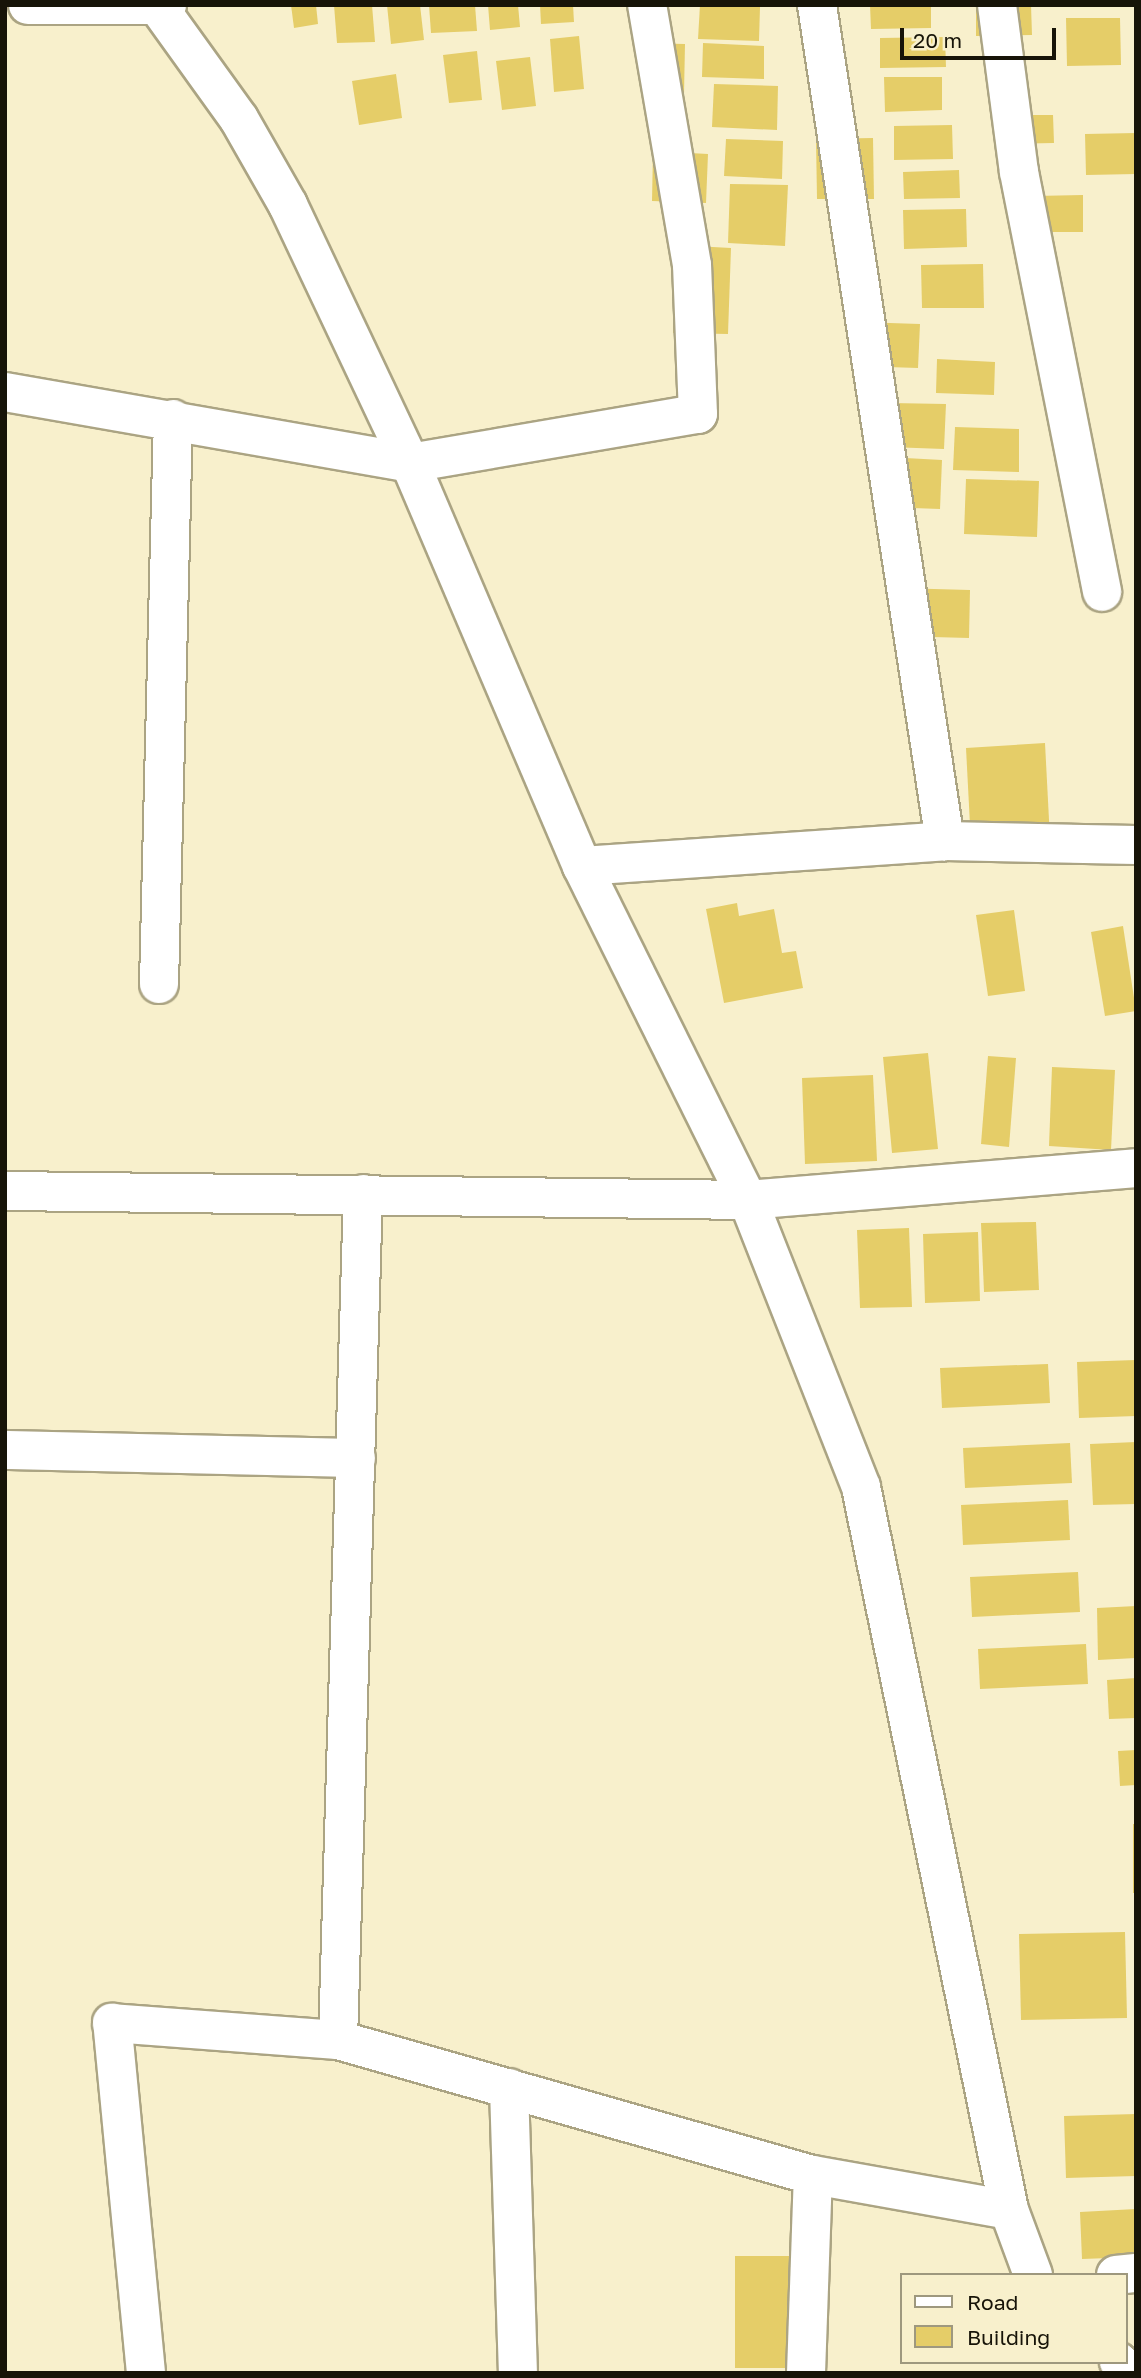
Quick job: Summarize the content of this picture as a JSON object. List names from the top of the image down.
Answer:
{
  "legend": ["Road", "Building"],
  "scale_bar": "20 m"
}
